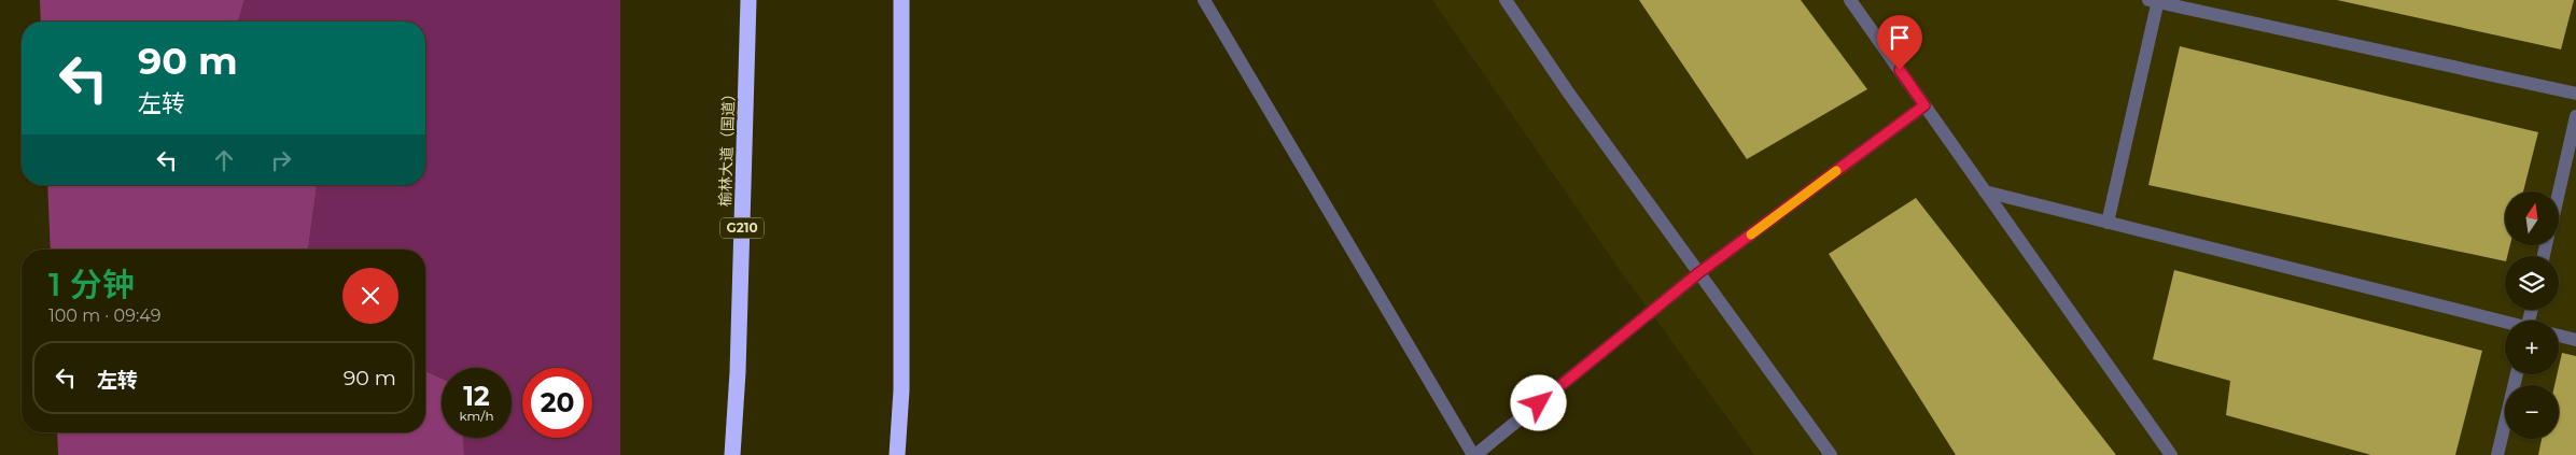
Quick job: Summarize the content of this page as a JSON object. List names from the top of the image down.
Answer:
{
  "streets": {
    "highway": ["榆林大道（国道）", "G210"]
  },
  "north": "top",
  "page": {
    "turn": ["90 m", "左转"],
    "map_buttons": ["+", "−"],
    "heading": ["1 分钟", "100 m · 09:49"],
    "list": [
      {
        "name": "左转",
        "value": "90 m"
      }
    ],
    "speed": "12 km/h",
    "limit": "20"
  }
}
